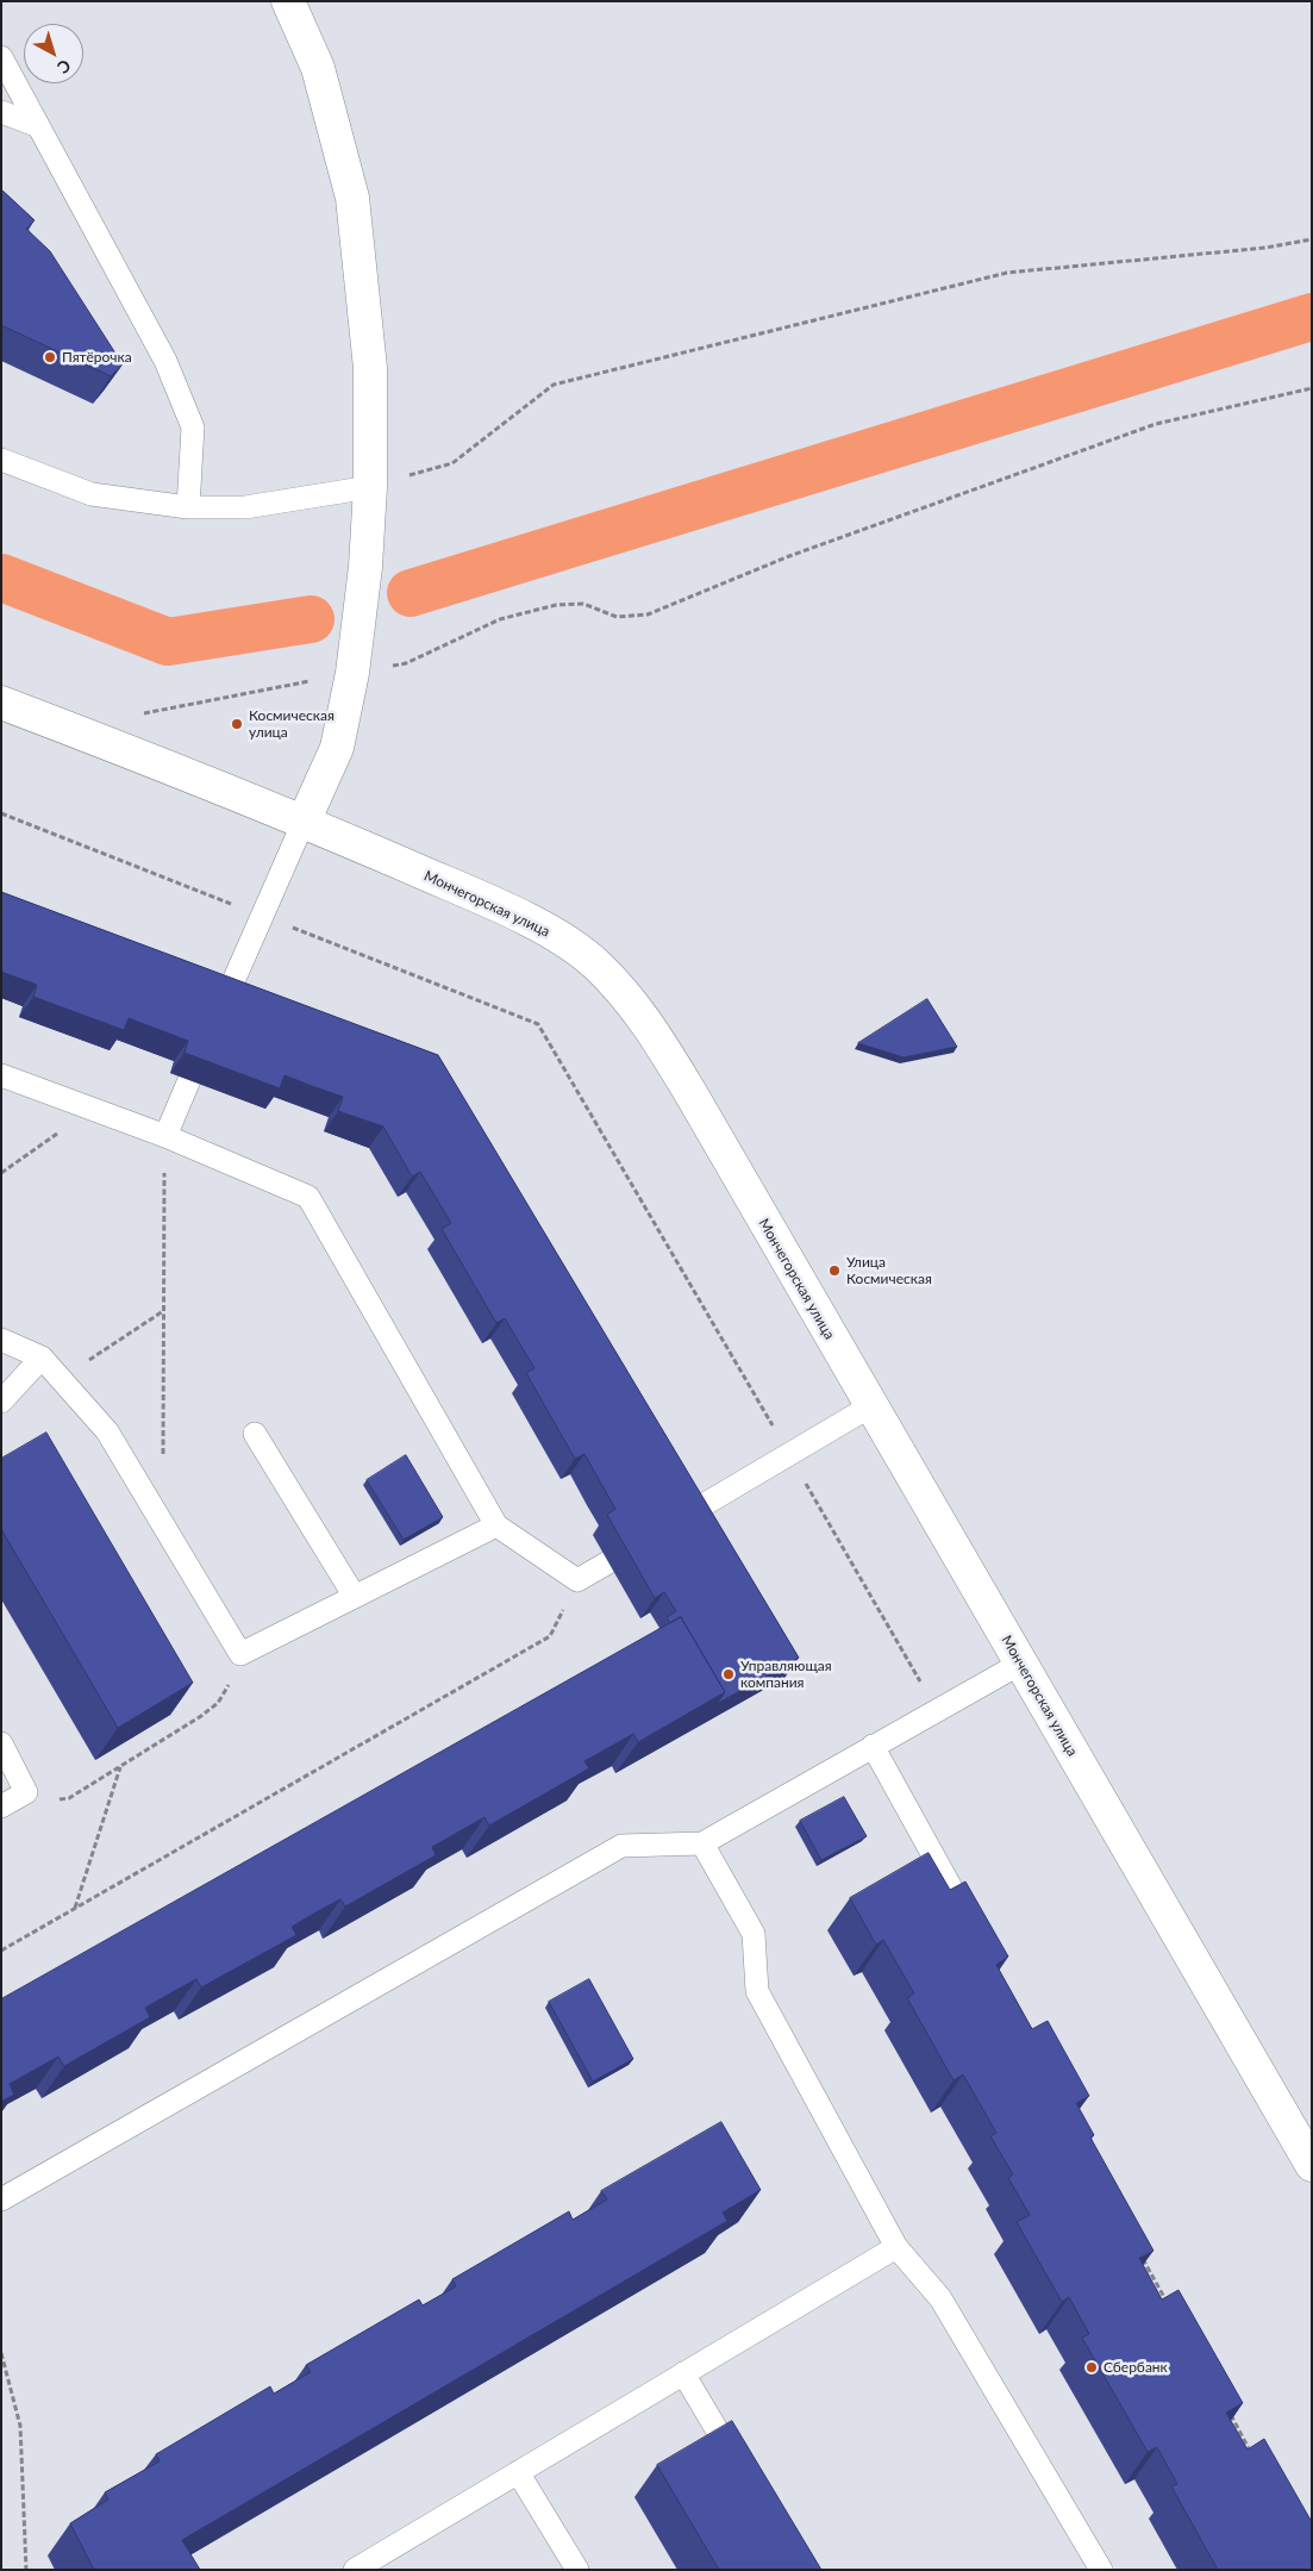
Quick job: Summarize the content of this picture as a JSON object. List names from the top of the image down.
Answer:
{
  "streets": {
    "street": ["Мончегорская улица"]
  },
  "places": [
    "Пятёрочка",
    "Космическая улица",
    "Улица Космическая",
    "Управляющая компания",
    "Сбербанк"
  ],
  "north": "bottom right"
}
